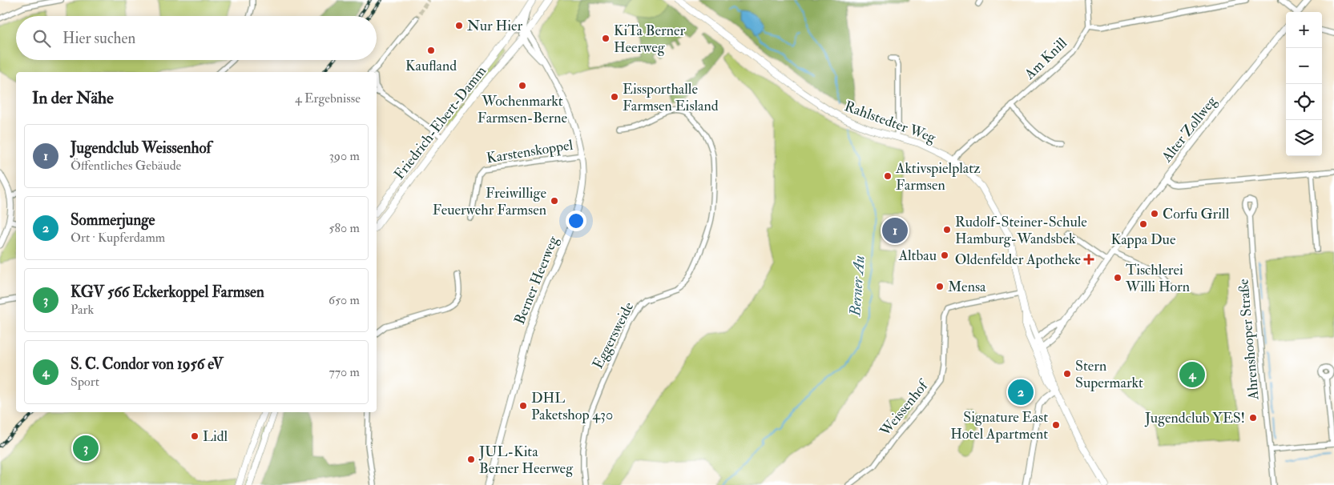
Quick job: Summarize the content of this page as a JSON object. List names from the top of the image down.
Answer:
{
  "streets": {
    "main road": ["Rahlstedter Weg", "Friedrich-Ebert-Damm"],
    "street": [
      "Am Knill",
      "Alter Zollweg",
      "Karstenskoppel",
      "Berner Heerweg",
      "Eggersweide",
      "Ahrenshooper Straße",
      "Weissenhof"
    ]
  },
  "crossings": [
    ["Am Knill", "Rahlstedter Weg"],
    ["Rahlstedter Weg", "Alter Zollweg"],
    ["Rahlstedter Weg", "Weissenhof"],
    ["Friedrich-Ebert-Damm", "Berner Heerweg"],
    ["Karstenskoppel", "Berner Heerweg"]
  ],
  "water": ["Berner Au"],
  "places": {
    "other": [
      "Nur Hier",
      "KiTa Berner Heerweg",
      "Kaufland",
      "Wochenmarkt Farmsen-Berne",
      "Eissporthalle Farmsen Eisland",
      "Aktivspielplatz Farmsen",
      "Freiwillige Feuerwehr Farmsen",
      "Corfu Grill",
      "Kappa Due",
      "Rudolf-Steiner-Schule Hamburg-Wandsbek",
      "Altbau",
      "Tischlerei Willi Horn",
      "Mensa",
      "Stern Supermarkt",
      "DHL Paketshop 430",
      "Jugendclub YES!",
      "Signature East Hotel Apartment",
      "Lidl",
      "JUL-Kita Berner Heerweg"
    ],
    "health": ["Oldenfelder Apotheke"]
  },
  "page": {
    "map_buttons": ["+", "−"],
    "search": "Hier suchen",
    "heading": ["In der Nähe", "4 Ergebnisse"],
    "list": [
      {
        "mark": "1",
        "name": "Jugendclub Weissenhof",
        "note": "Öffentliches Gebäude",
        "value": "390 m"
      },
      {
        "mark": "2",
        "name": "Sommerjunge",
        "note": "Ort · Kupferdamm",
        "value": "580 m"
      },
      {
        "mark": "3",
        "name": "KGV 566 Eckerkoppel Farmsen",
        "note": "Park",
        "value": "650 m"
      },
      {
        "mark": "4",
        "name": "S. C. Condor von 1956 eV",
        "note": "Sport",
        "value": "770 m"
      }
    ],
    "pins": [
      "1",
      "4",
      "2",
      "3"
    ]
  }
}
